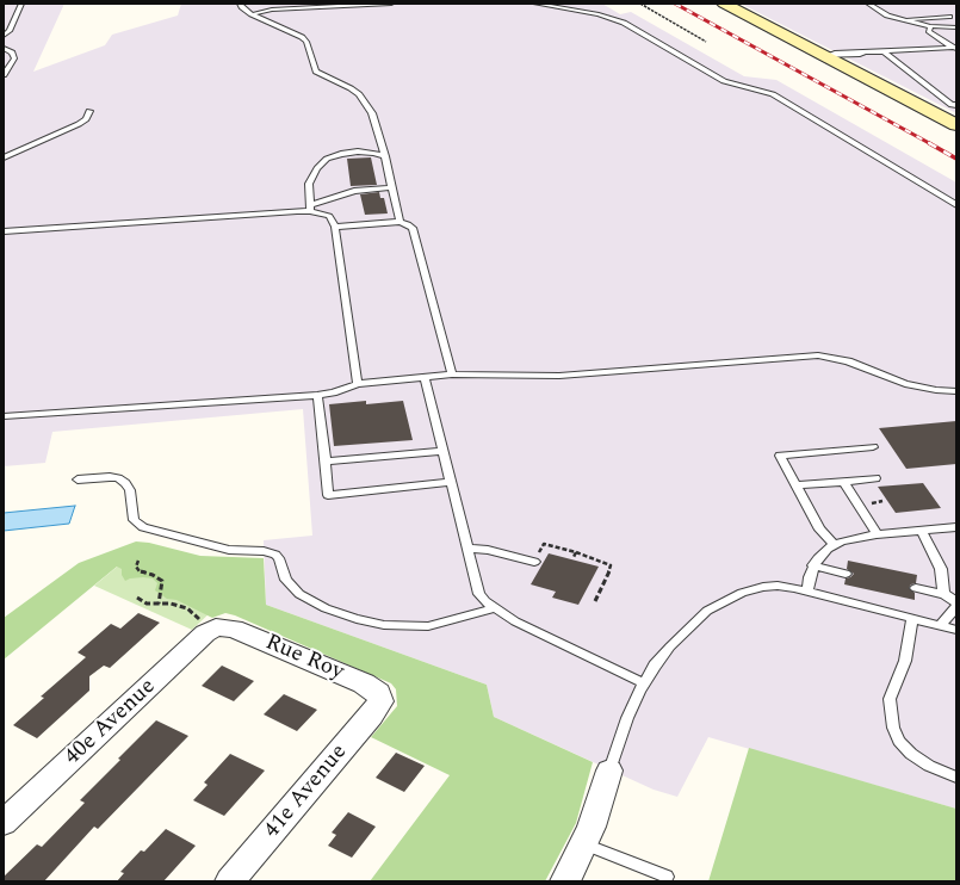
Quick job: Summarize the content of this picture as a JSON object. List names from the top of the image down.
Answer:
{
  "streets": {
    "street": ["Rue Roy", "40e Avenue", "41e Avenue"]
  },
  "crossings": [
    ["Rue Roy", "40e Avenue"],
    ["Rue Roy", "41e Avenue"]
  ]
}
